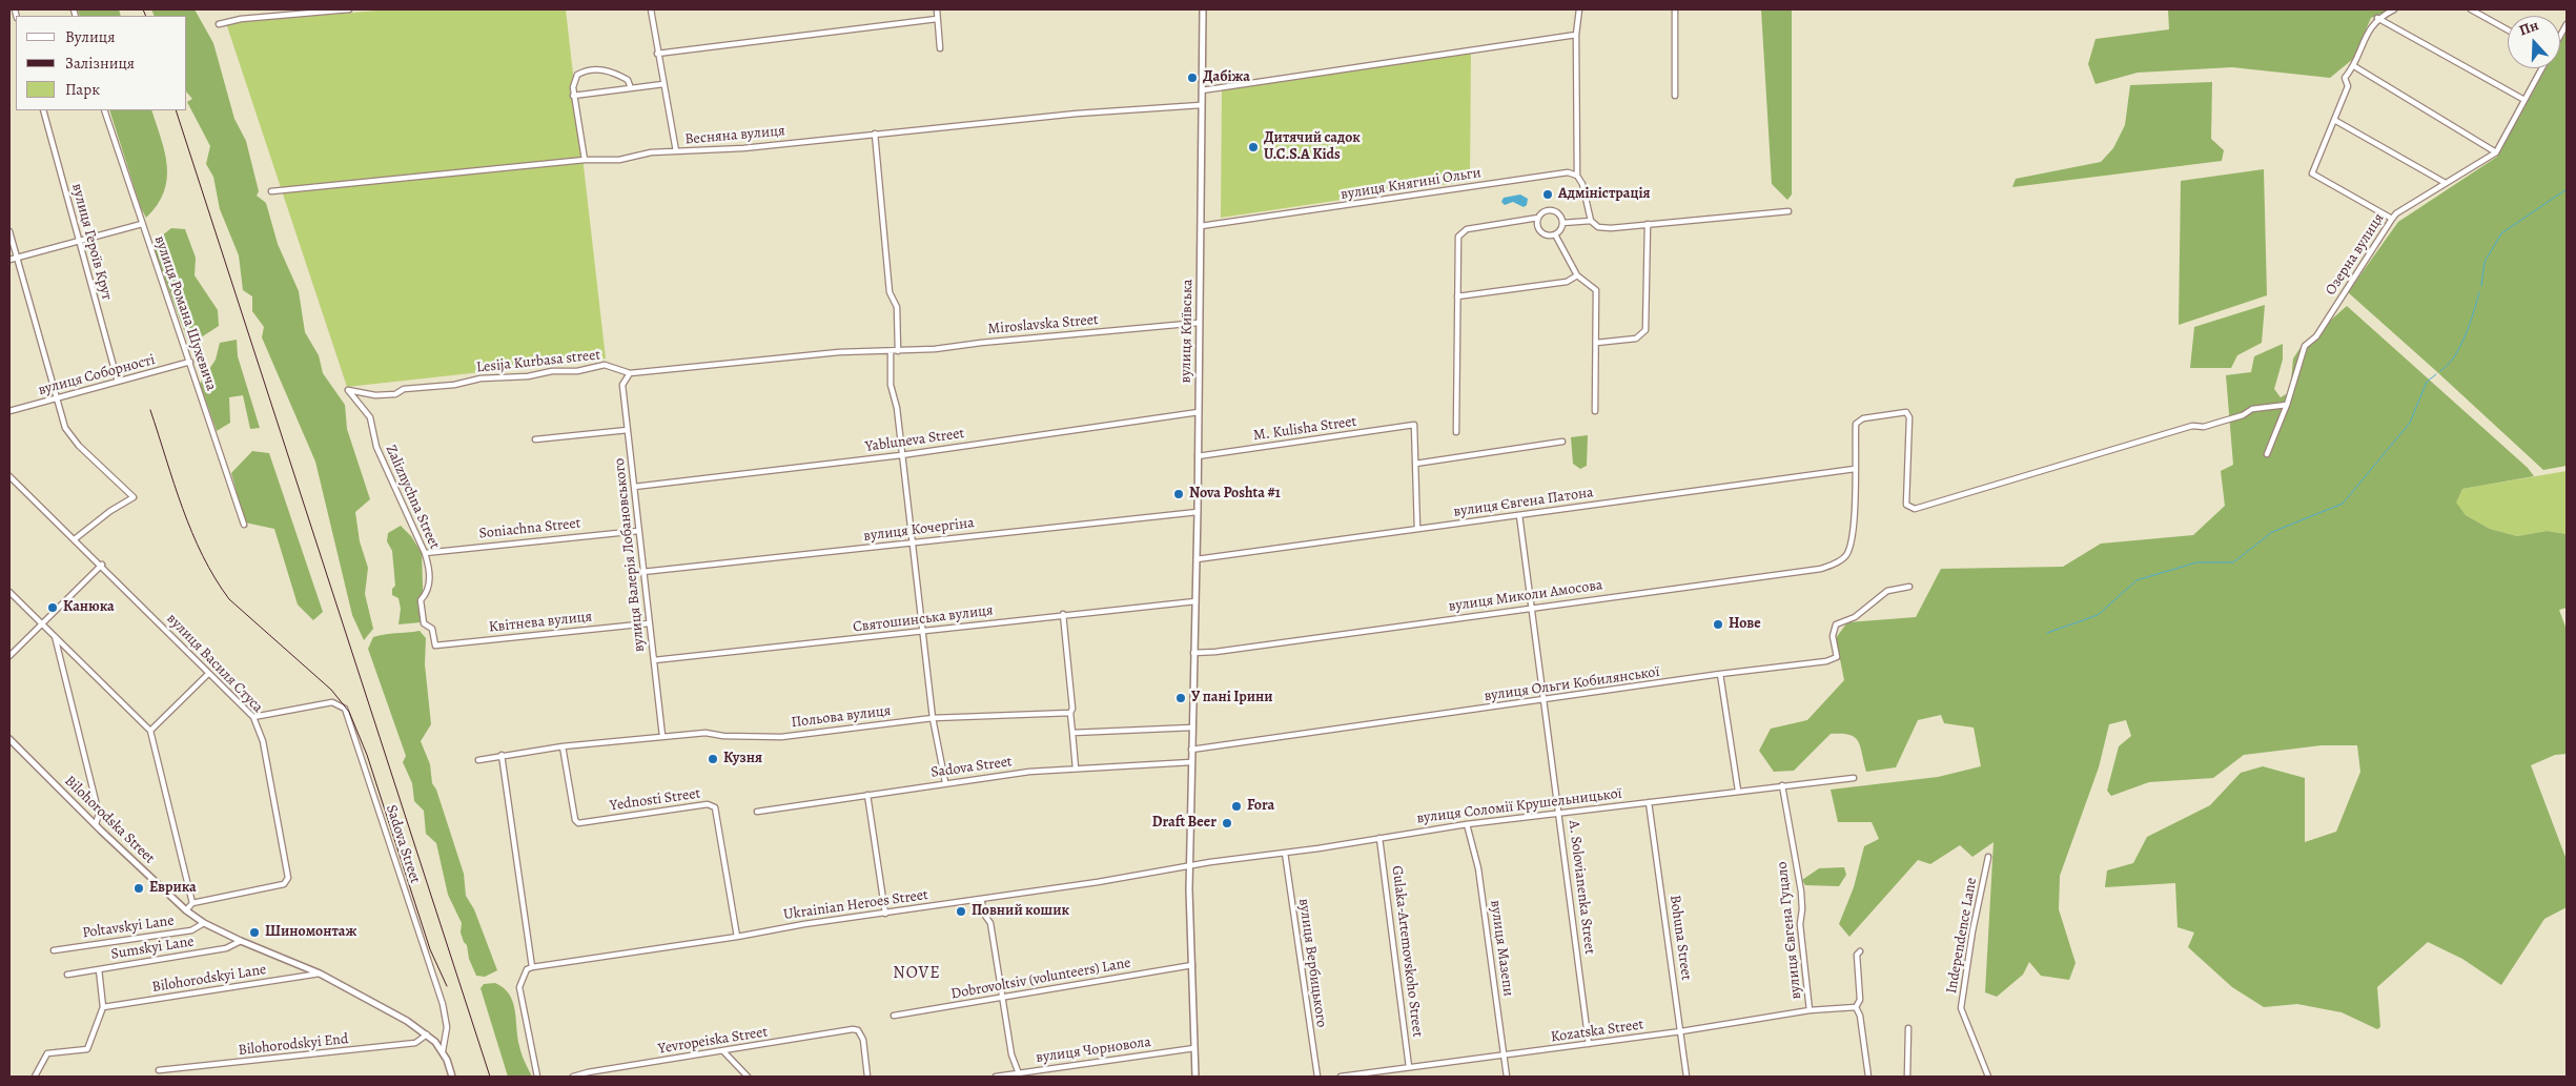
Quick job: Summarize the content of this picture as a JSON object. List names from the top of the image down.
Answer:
{
  "streets": {
    "street": [
      "Весняна вулиця",
      "вулиця Княгині Ольги",
      "вулиця Героїв Крут",
      "Озерна вулиця",
      "вулиця Романа Шухевича",
      "Miroslavska Street",
      "вулиця Київська",
      "Lesija Kurbasa street",
      "вулиця Соборності",
      "M. Kulisha Street",
      "Yabluneva Street",
      "Zaliznychna Street",
      "вулиця Євгена Патона",
      "Soniachna Street",
      "вулиця Кочергіна",
      "вулиця Валерія Лобановського",
      "вулиця Миколи Амосова",
      "Святошинська вулиця",
      "Квітнева вулиця",
      "вулиця Василя Стуса",
      "вулиця Ольги Кобилянської",
      "Польова вулиця",
      "Sadova Street",
      "Yednosti Street",
      "вулиця Соломії Крушельницької",
      "Bilohorodska Street",
      "A. Solovianenka Street",
      "Ukrainian Heroes Street",
      "Poltavskyi Lane",
      "вулиця Євгена Гуцало",
      "Independence Lane",
      "Bohuna Street",
      "Sumskyi Lane",
      "вулиця Мазепи",
      "Gulaka-Artemovskoho Street",
      "вулиця Вербицького",
      "Bilohorodskyi Lane",
      "Dobrovoltsiv (volunteers) Lane",
      "Kozatska Street",
      "Yevropeiska Street",
      "Bilohorodskyi End",
      "вулиця Чорновола"
    ]
  },
  "crossings": [
    ["Весняна вулиця", "вулиця Київська"],
    ["вулиця Княгині Ольги", "вулиця Київська"],
    ["вулиця Героїв Крут", "вулиця Соборності"],
    ["вулиця Романа Шухевича", "вулиця Соборності"],
    ["Miroslavska Street", "вулиця Київська"],
    ["Miroslavska Street", "Lesija Kurbasa street"],
    ["вулиця Київська", "M. Kulisha Street"],
    ["вулиця Київська", "Yabluneva Street"],
    ["вулиця Київська", "вулиця Євгена Патона"],
    ["вулиця Київська", "вулиця Кочергіна"],
    ["вулиця Київська", "вулиця Миколи Амосова"],
    ["вулиця Київська", "Святошинська вулиця"],
    ["вулиця Київська", "вулиця Ольги Кобилянської"],
    ["вулиця Київська", "Sadova Street"],
    ["вулиця Київська", "вулиця Соломії Крушельницької"],
    ["вулиця Київська", "Ukrainian Heroes Street"],
    ["вулиця Київська", "Dobrovoltsiv (volunteers) Lane"],
    ["вулиця Київська", "вулиця Чорновола"],
    ["Lesija Kurbasa street", "Zaliznychna Street"],
    ["Lesija Kurbasa street", "вулиця Валерія Лобановського"],
    ["Yabluneva Street", "вулиця Валерія Лобановського"],
    ["Zaliznychna Street", "Soniachna Street"],
    ["Zaliznychna Street", "Квітнева вулиця"],
    ["вулиця Євгена Патона", "вулиця Миколи Амосова"],
    ["вулиця Євгена Патона", "A. Solovianenka Street"],
    ["Soniachna Street", "вулиця Валерія Лобановського"],
    ["вулиця Кочергіна", "вулиця Валерія Лобановського"],
    ["вулиця Валерія Лобановського", "Святошинська вулиця"],
    ["вулиця Валерія Лобановського", "Квітнева вулиця"],
    ["вулиця Валерія Лобановського", "Польова вулиця"],
    ["вулиця Миколи Амосова", "A. Solovianenka Street"],
    ["вулиця Василя Стуса", "Sadova Street"],
    ["вулиця Ольги Кобилянської", "A. Solovianenka Street"],
    ["Польова вулиця", "Yednosti Street"],
    ["Sadova Street", "Bilohorodska Street"],
    ["Yednosti Street", "Ukrainian Heroes Street"],
    ["вулиця Соломії Крушельницької", "A. Solovianenka Street"],
    ["вулиця Соломії Крушельницької", "Ukrainian Heroes Street"],
    ["вулиця Соломії Крушельницької", "вулиця Євгена Гуцало"],
    ["вулиця Соломії Крушельницької", "Bohuna Street"],
    ["вулиця Соломії Крушельницької", "вулиця Мазепи"],
    ["вулиця Соломії Крушельницької", "Gulaka-Artemovskoho Street"],
    ["вулиця Соломії Крушельницької", "вулиця Вербицького"],
    ["Bilohorodska Street", "Poltavskyi Lane"],
    ["Bilohorodska Street", "Sumskyi Lane"],
    ["Bilohorodska Street", "Bilohorodskyi Lane"],
    ["Bilohorodska Street", "Bilohorodskyi End"],
    ["A. Solovianenka Street", "Kozatska Street"],
    ["вулиця Євгена Гуцало", "Kozatska Street"],
    ["Bohuna Street", "Kozatska Street"],
    ["вулиця Мазепи", "Kozatska Street"],
    ["Gulaka-Artemovskoho Street", "Kozatska Street"]
  ],
  "districts": ["NOVE"],
  "places": [
    "Дабіжа",
    "Дитячий садок U.C.S.A Kids",
    "Адміністрація",
    "Nova Poshta #1",
    "Канюка",
    "Нове",
    "У пані Ірини",
    "Кузня",
    "Fora",
    "Draft Beer",
    "Еврика",
    "Повний кошик",
    "Шиномонтаж"
  ],
  "legend": ["Вулиця", "Залізниця", "Парк"],
  "north": "top"
}
